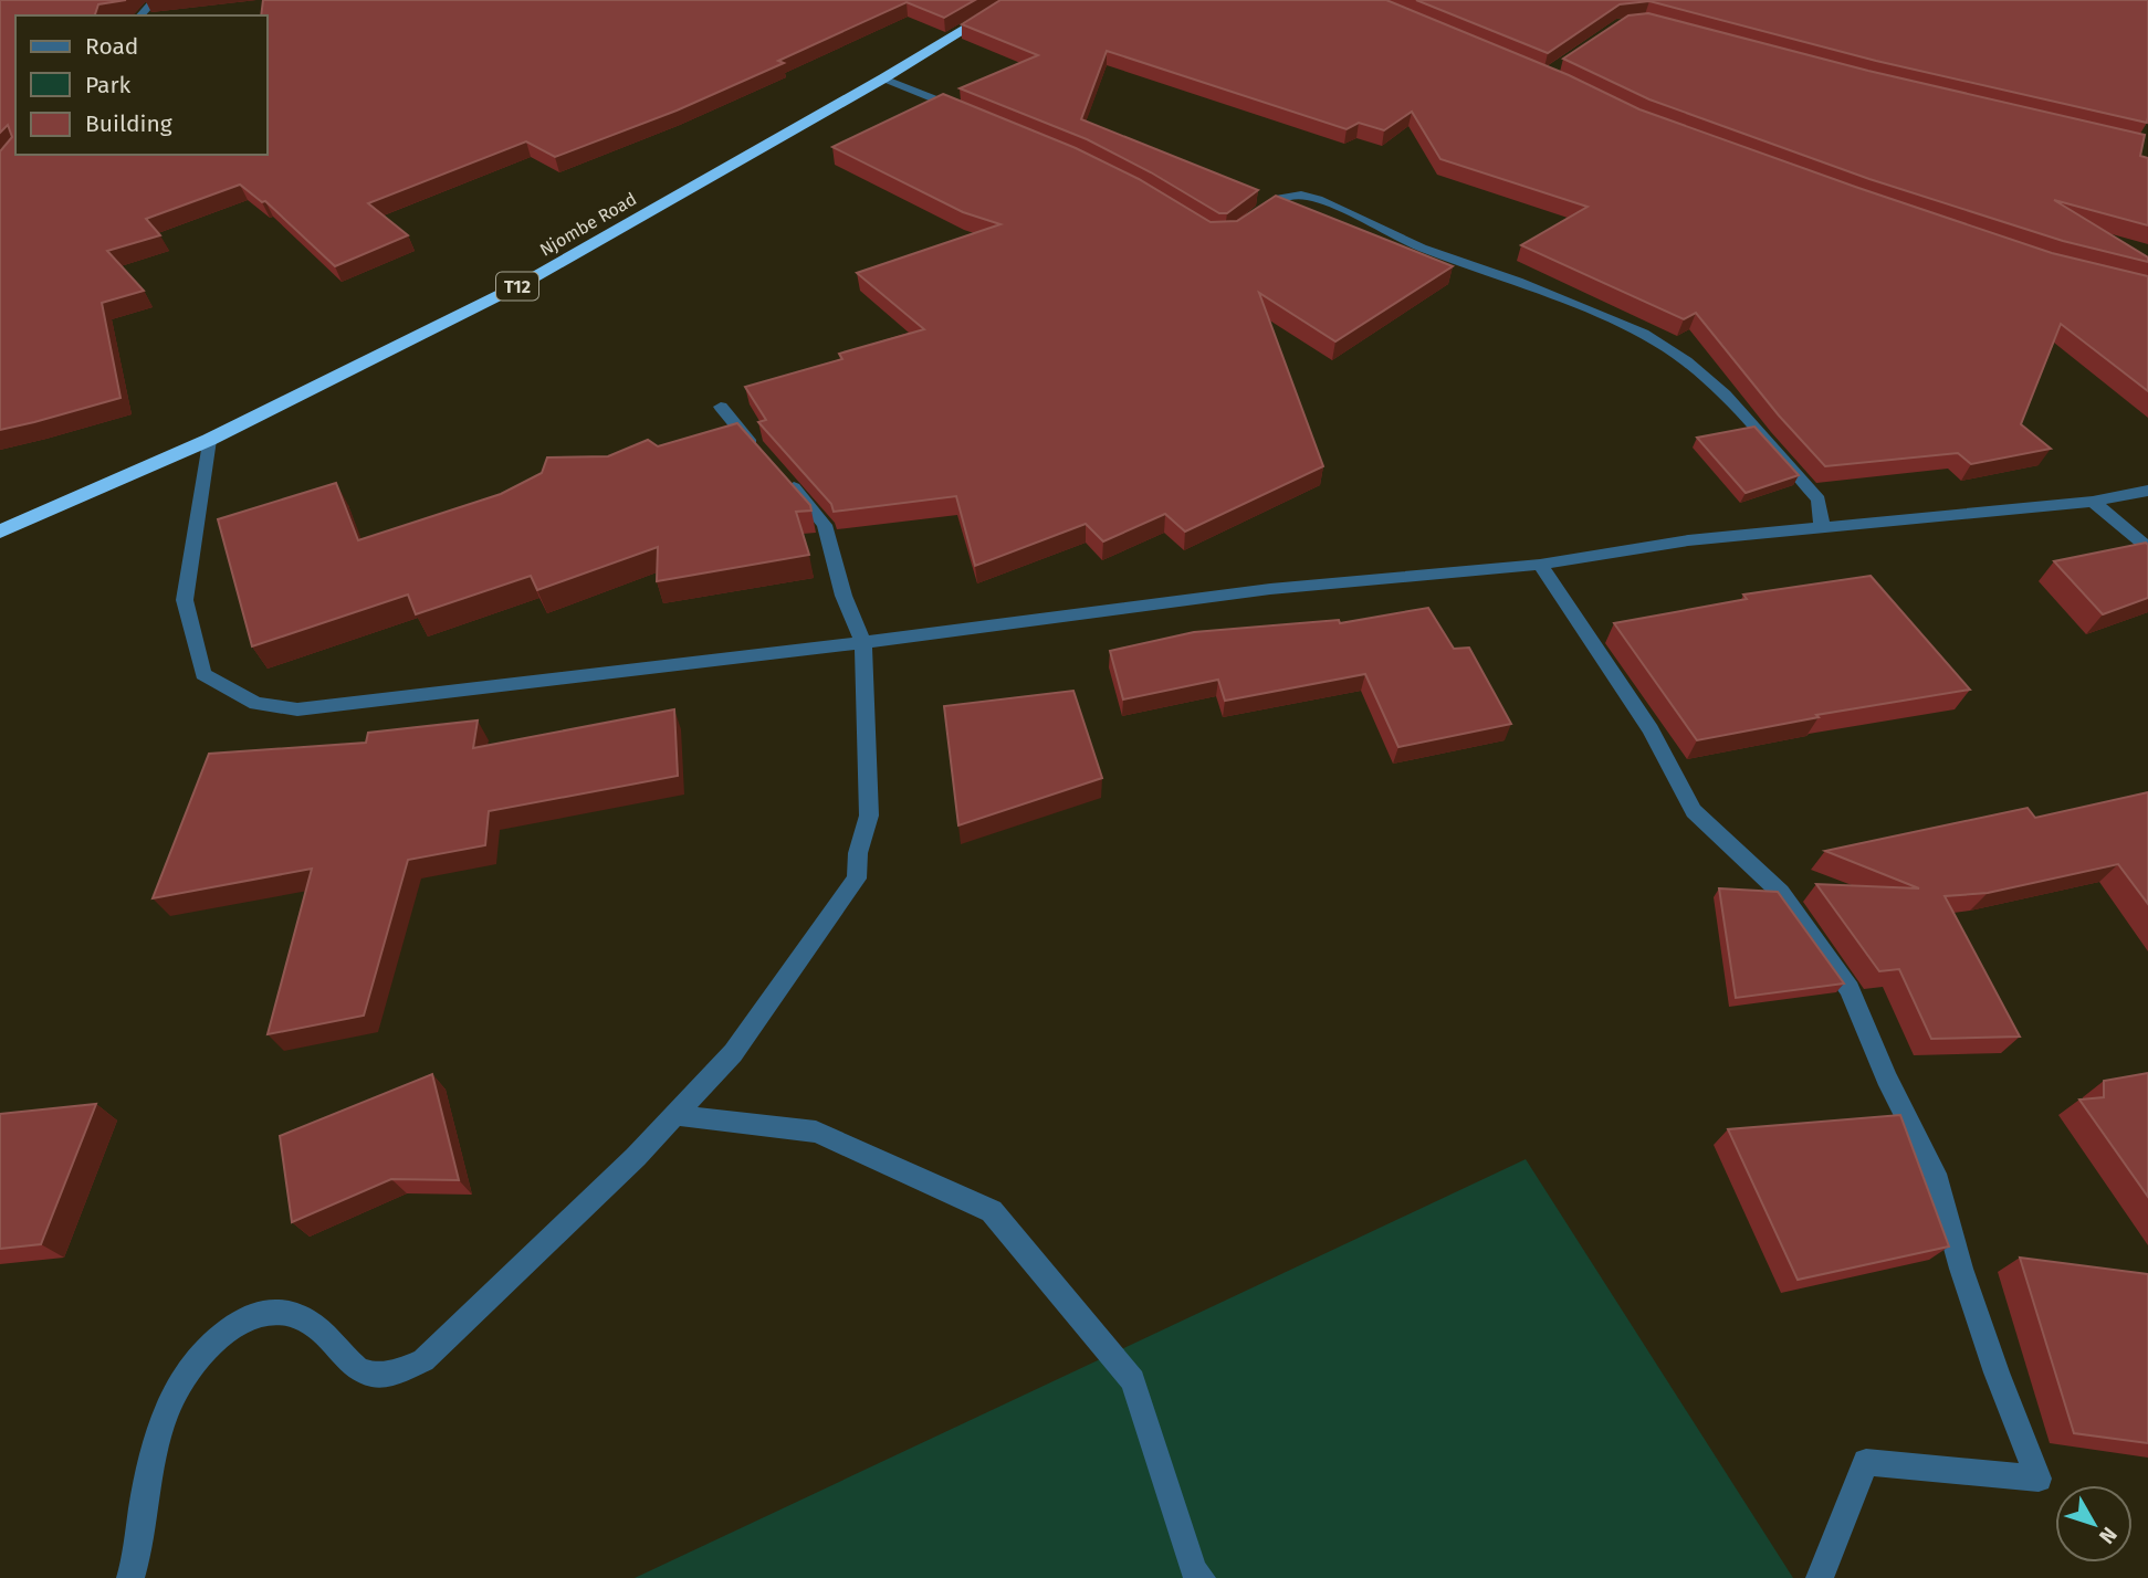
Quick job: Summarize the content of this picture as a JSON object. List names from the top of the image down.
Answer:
{
  "streets": {
    "highway": ["Njombe Road", "T12"]
  },
  "legend": ["Road", "Park", "Building"],
  "north": "bottom right"
}
